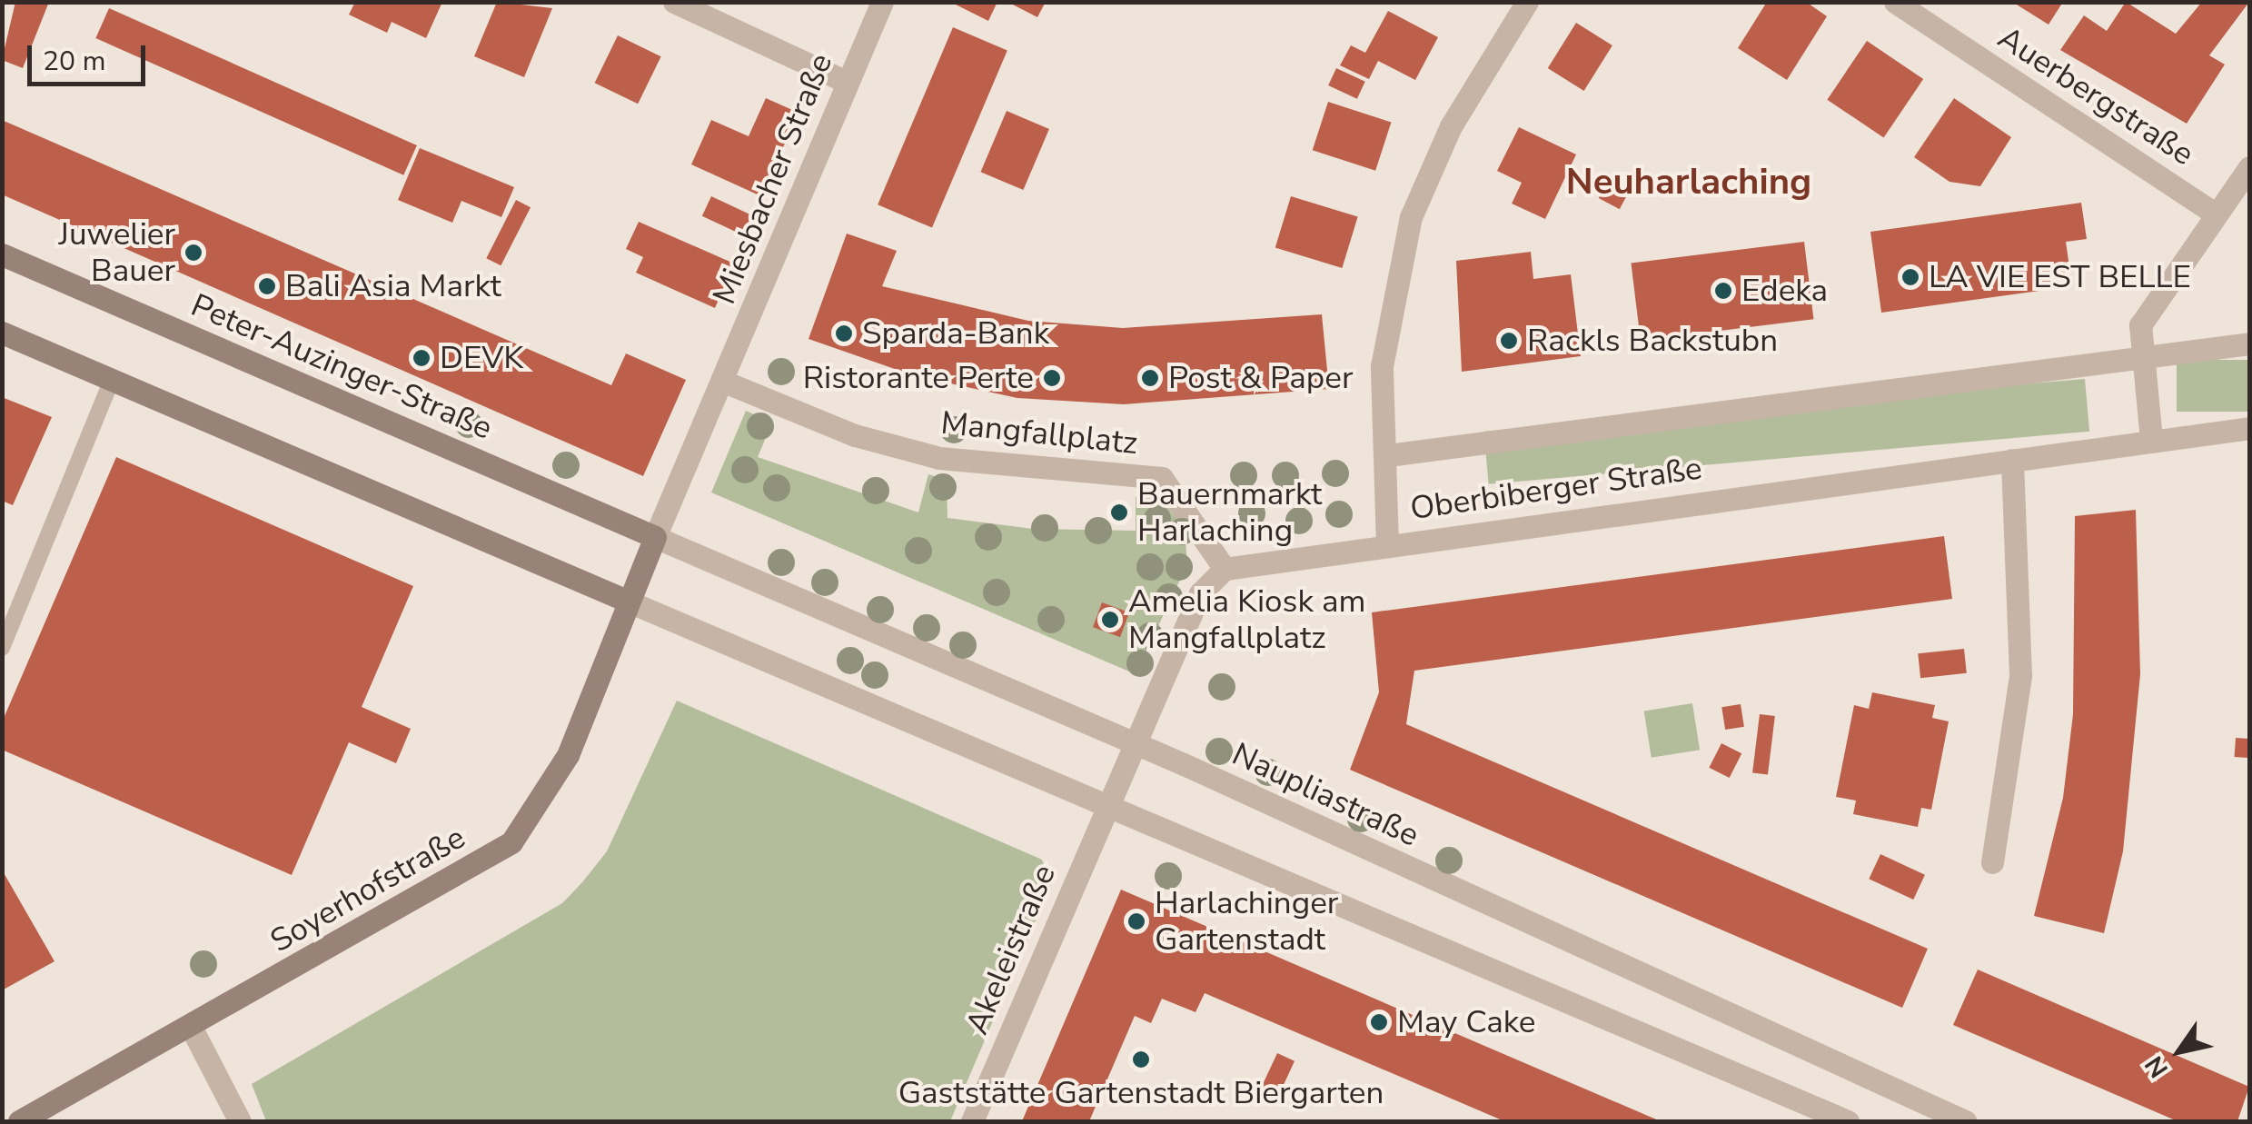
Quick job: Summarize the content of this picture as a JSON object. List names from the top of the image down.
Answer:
{
  "streets": {
    "main road": ["Peter-Auzinger-Straße", "Soyerhofstraße"],
    "street": [
      "Auerbergstraße",
      "Miesbacher Straße",
      "Mangfallplatz",
      "Oberbiberger Straße",
      "Naupliastraße",
      "Akeleistraße"
    ]
  },
  "crossings": [
    ["Miesbacher Straße", "Mangfallplatz"],
    ["Peter-Auzinger-Straße", "Naupliastraße"]
  ],
  "districts": ["Neuharlaching"],
  "places": [
    "Juwelier Bauer",
    "LA VIE EST BELLE",
    "Bali Asia Markt",
    "Edeka",
    "Sparda-Bank",
    "Rackls Backstubn",
    "DEVK",
    "Ristorante Perte",
    "Post & Paper",
    "Bauernmarkt Harlaching",
    "Amelia Kiosk am Mangfallplatz",
    "Harlachinger Gartenstadt",
    "May Cake",
    "Gaststätte Gartenstadt Biergarten"
  ],
  "scale_bar": "20 m",
  "north": "bottom left"
}
